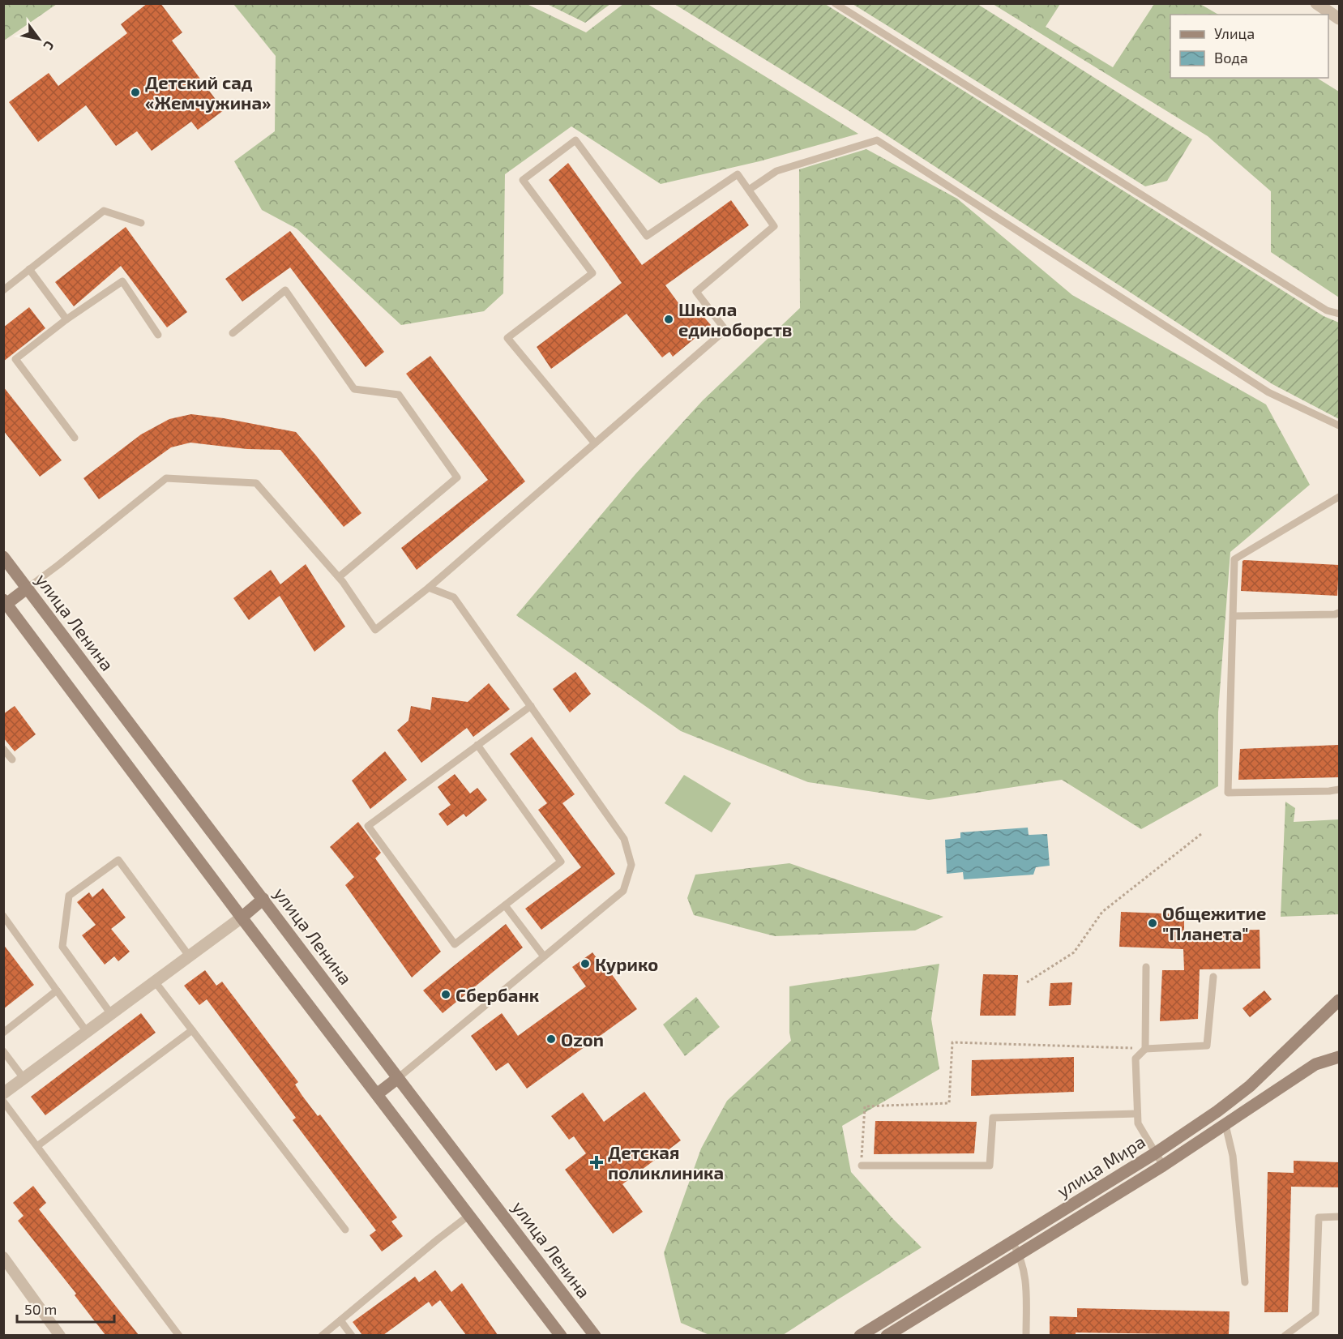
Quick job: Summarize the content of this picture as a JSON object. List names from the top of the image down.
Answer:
{
  "streets": {
    "main road": ["улица Ленина", "улица Мира"]
  },
  "places": {
    "other": [
      "Детский сад «Жемчужина»",
      "Школа единоборств",
      "Общежитие \"Планета\"",
      "Курико",
      "Сбербанк",
      "Ozon"
    ],
    "health": ["Детская поликлиника"]
  },
  "legend": ["Улица", "Вода"],
  "scale_bar": "50 m",
  "north": "bottom right"
}
